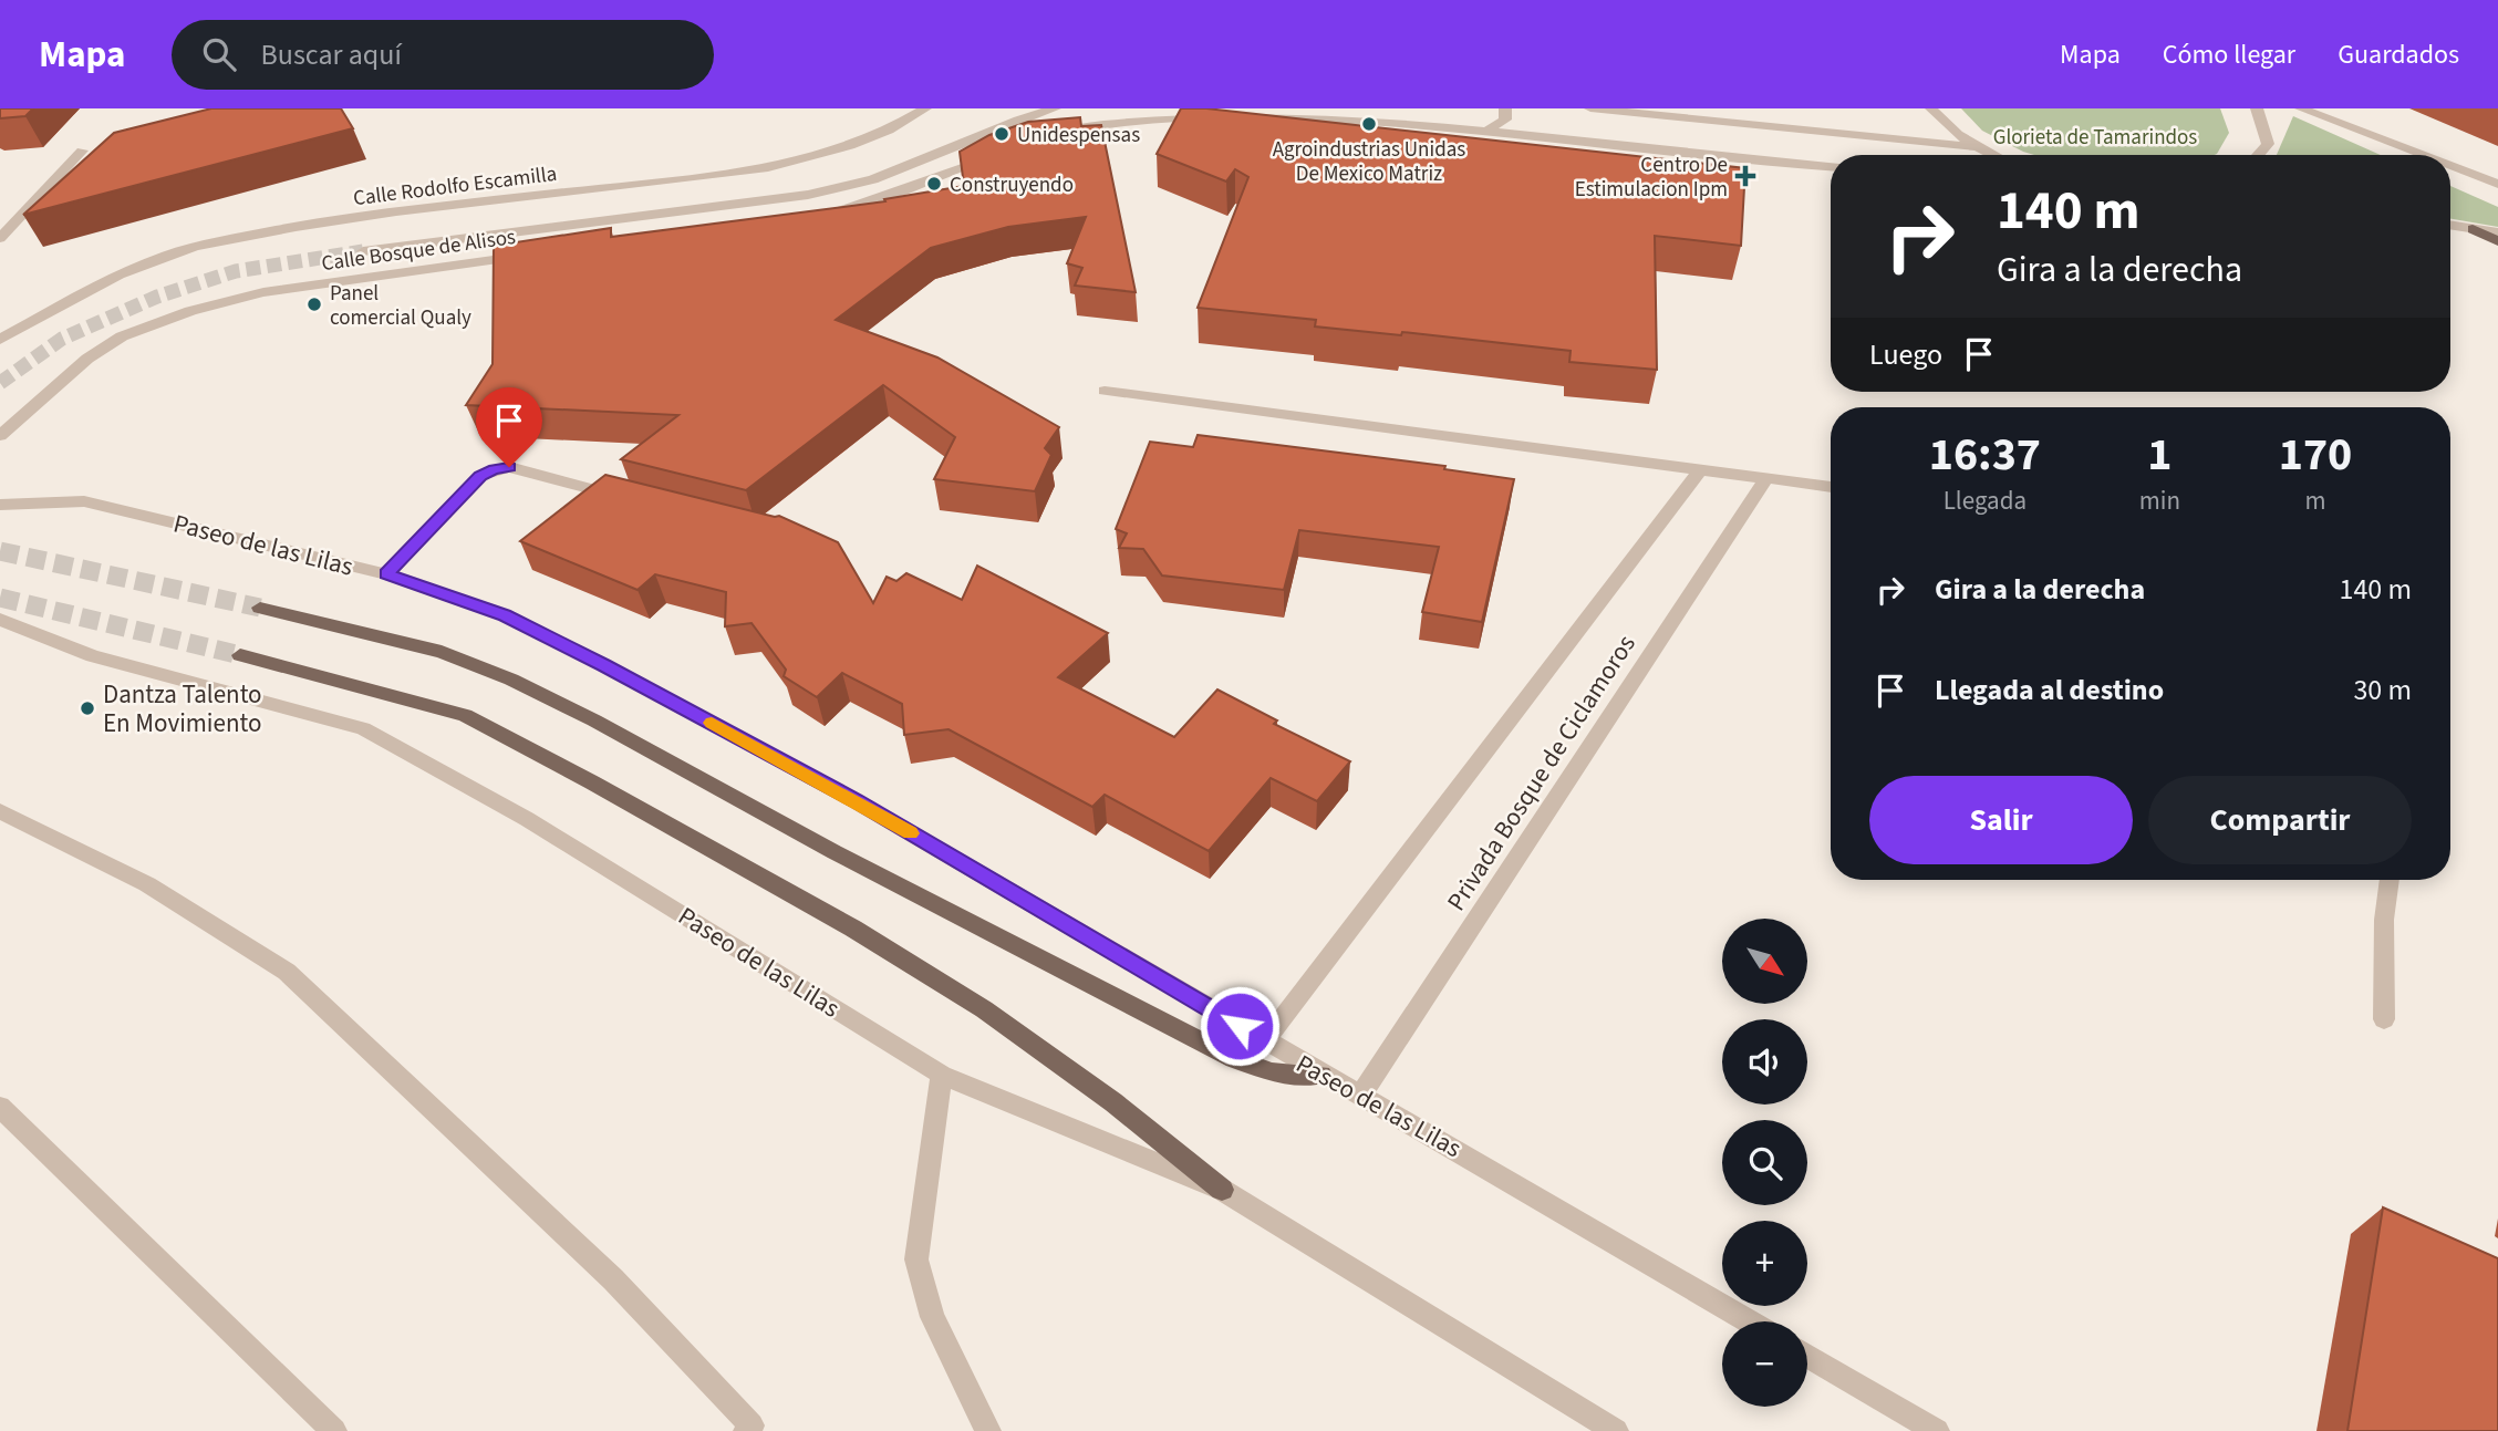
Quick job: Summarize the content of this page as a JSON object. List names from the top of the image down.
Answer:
{
  "streets": {
    "street": [
      "Calle Rodolfo Escamilla",
      "Calle Bosque de Alisos",
      "Paseo de las Lilas",
      "Privada Bosque de Ciclamoros"
    ]
  },
  "crossings": [
    ["Paseo de las Lilas", "Privada Bosque de Ciclamoros"]
  ],
  "parks": ["Glorieta de Tamarindos"],
  "places": {
    "other": [
      "Agroindustrias Unidas De Mexico Matriz",
      "Unidespensas",
      "Construyendo",
      "Panel comercial Qualy",
      "Dantza Talento En Movimiento"
    ],
    "health": ["Centro De Estimulacion Ipm"]
  },
  "north": "bottom right",
  "page": {
    "header": "Mapa",
    "search": "Buscar aquí",
    "nav": ["Mapa", "Cómo llegar", "Guardados"],
    "turn": ["140 m", "Gira a la derecha"],
    "then": "Luego",
    "eta": [
      "16:37",
      "Llegada",
      "1",
      "min",
      "170",
      "m"
    ],
    "list": [
      {
        "name": "Gira a la derecha",
        "value": "140 m"
      },
      {
        "name": "Llegada al destino",
        "value": "30 m"
      }
    ],
    "buttons": ["Salir", "Compartir"],
    "map_buttons": ["+", "−"]
  }
}
